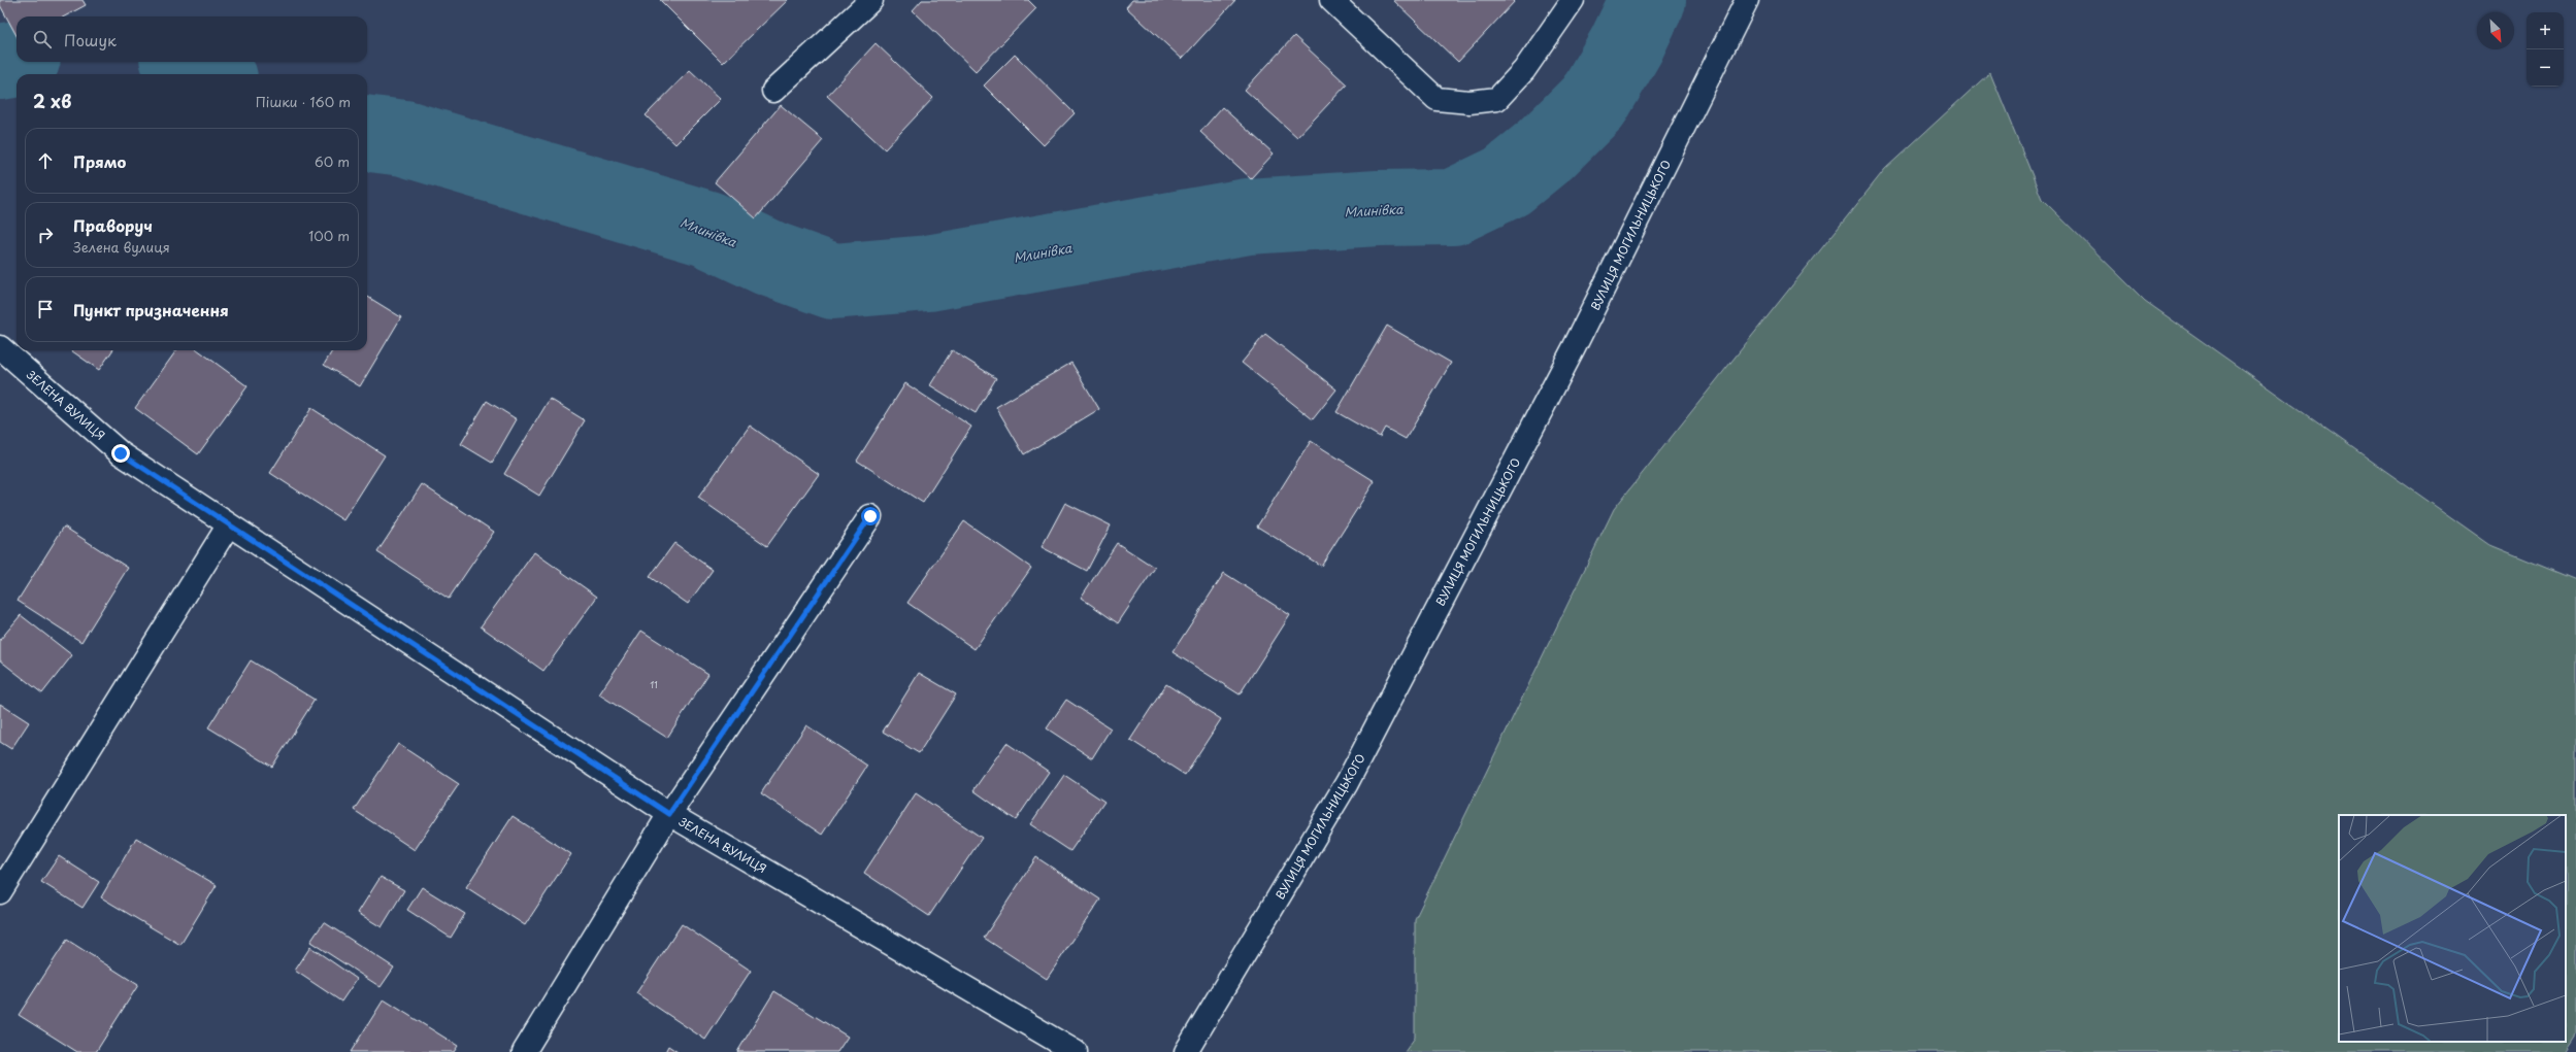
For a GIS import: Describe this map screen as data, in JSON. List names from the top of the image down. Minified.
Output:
{"streets":{"street":["ВУЛИЦЯ МОГИЛЬНИЦЬКОГО","ЗЕЛЕНА ВУЛИЦЯ"]},"water":["Млинівка"],"house_numbers":["11"],"north":"bottom right","page":{"map_buttons":["+","−"],"search":"Пошук","heading":["2 хв","Пішки · 160 m"],"list":[["Прямо","60 m"],["Праворуч","Зелена вулиця","100 m"],"Пункт призначення"]}}
